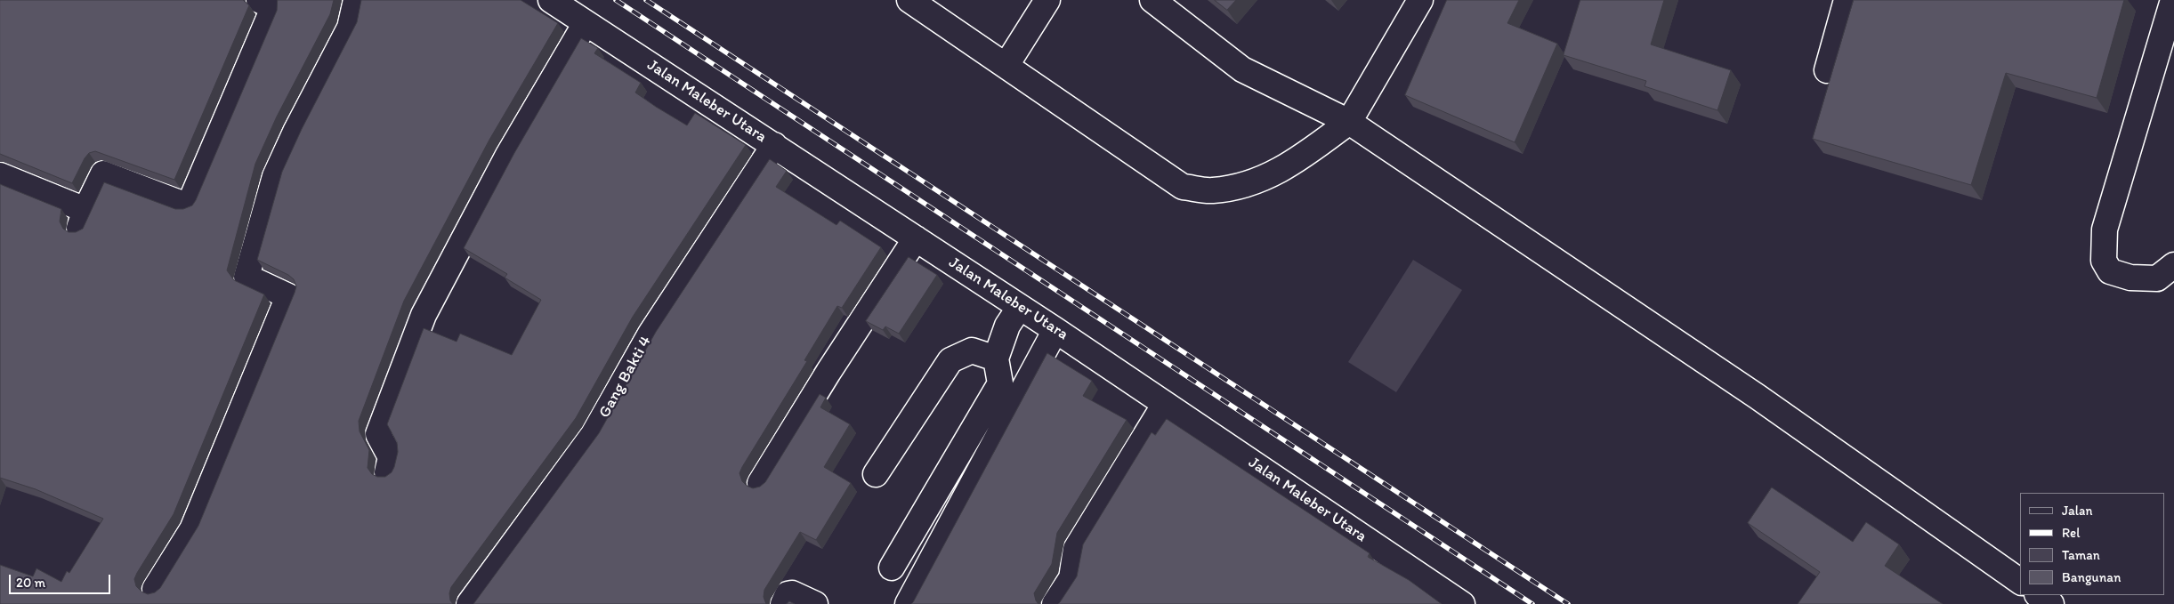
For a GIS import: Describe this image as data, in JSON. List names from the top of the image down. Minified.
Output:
{"streets":{"street":["Jalan Maleber Utara","Gang Bakti 4"]},"crossings":[["Jalan Maleber Utara","Gang Bakti 4"]],"legend":["Jalan","Rel","Taman","Bangunan"],"scale_bar":"20 m"}
